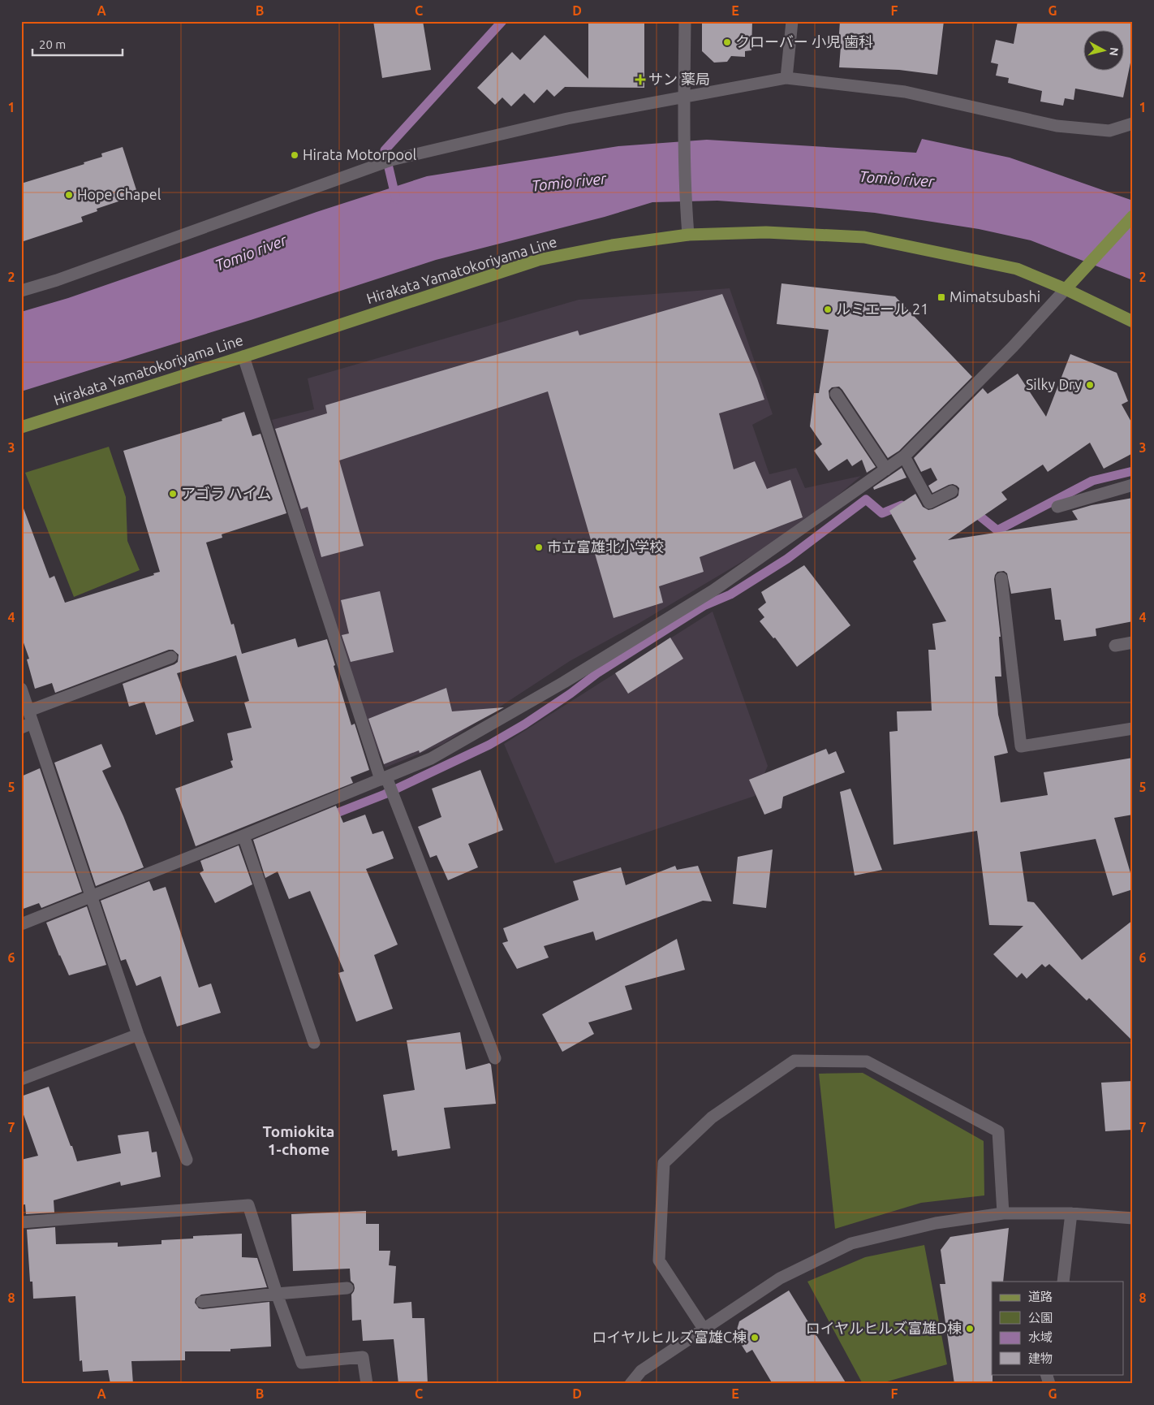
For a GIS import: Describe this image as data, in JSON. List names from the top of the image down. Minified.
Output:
{"streets":{"main road":["Hirakata Yamatokoriyama Line"]},"districts":["Tomiokita 1-chome"],"water":["Tomio river"],"places":{"other":["クローバー 小児 歯科","Hirata Motorpool","Hope Chapel","ルミエール 21","Silky Dry","アゴラ ハイム","市立富雄北小学校","ロイヤルヒルズ富雄D棟","ロイヤルヒルズ富雄C棟"],"health":["サン 薬局"],"transit":["Mimatsubashi"]},"legend":["道路","公園","水域","建物"],"scale_bar":"20 m","north":"right","grid":{"columns":["A","B","C","D","E","F","G"],"rows":["1","2","3","4","5","6","7","8"]}}
